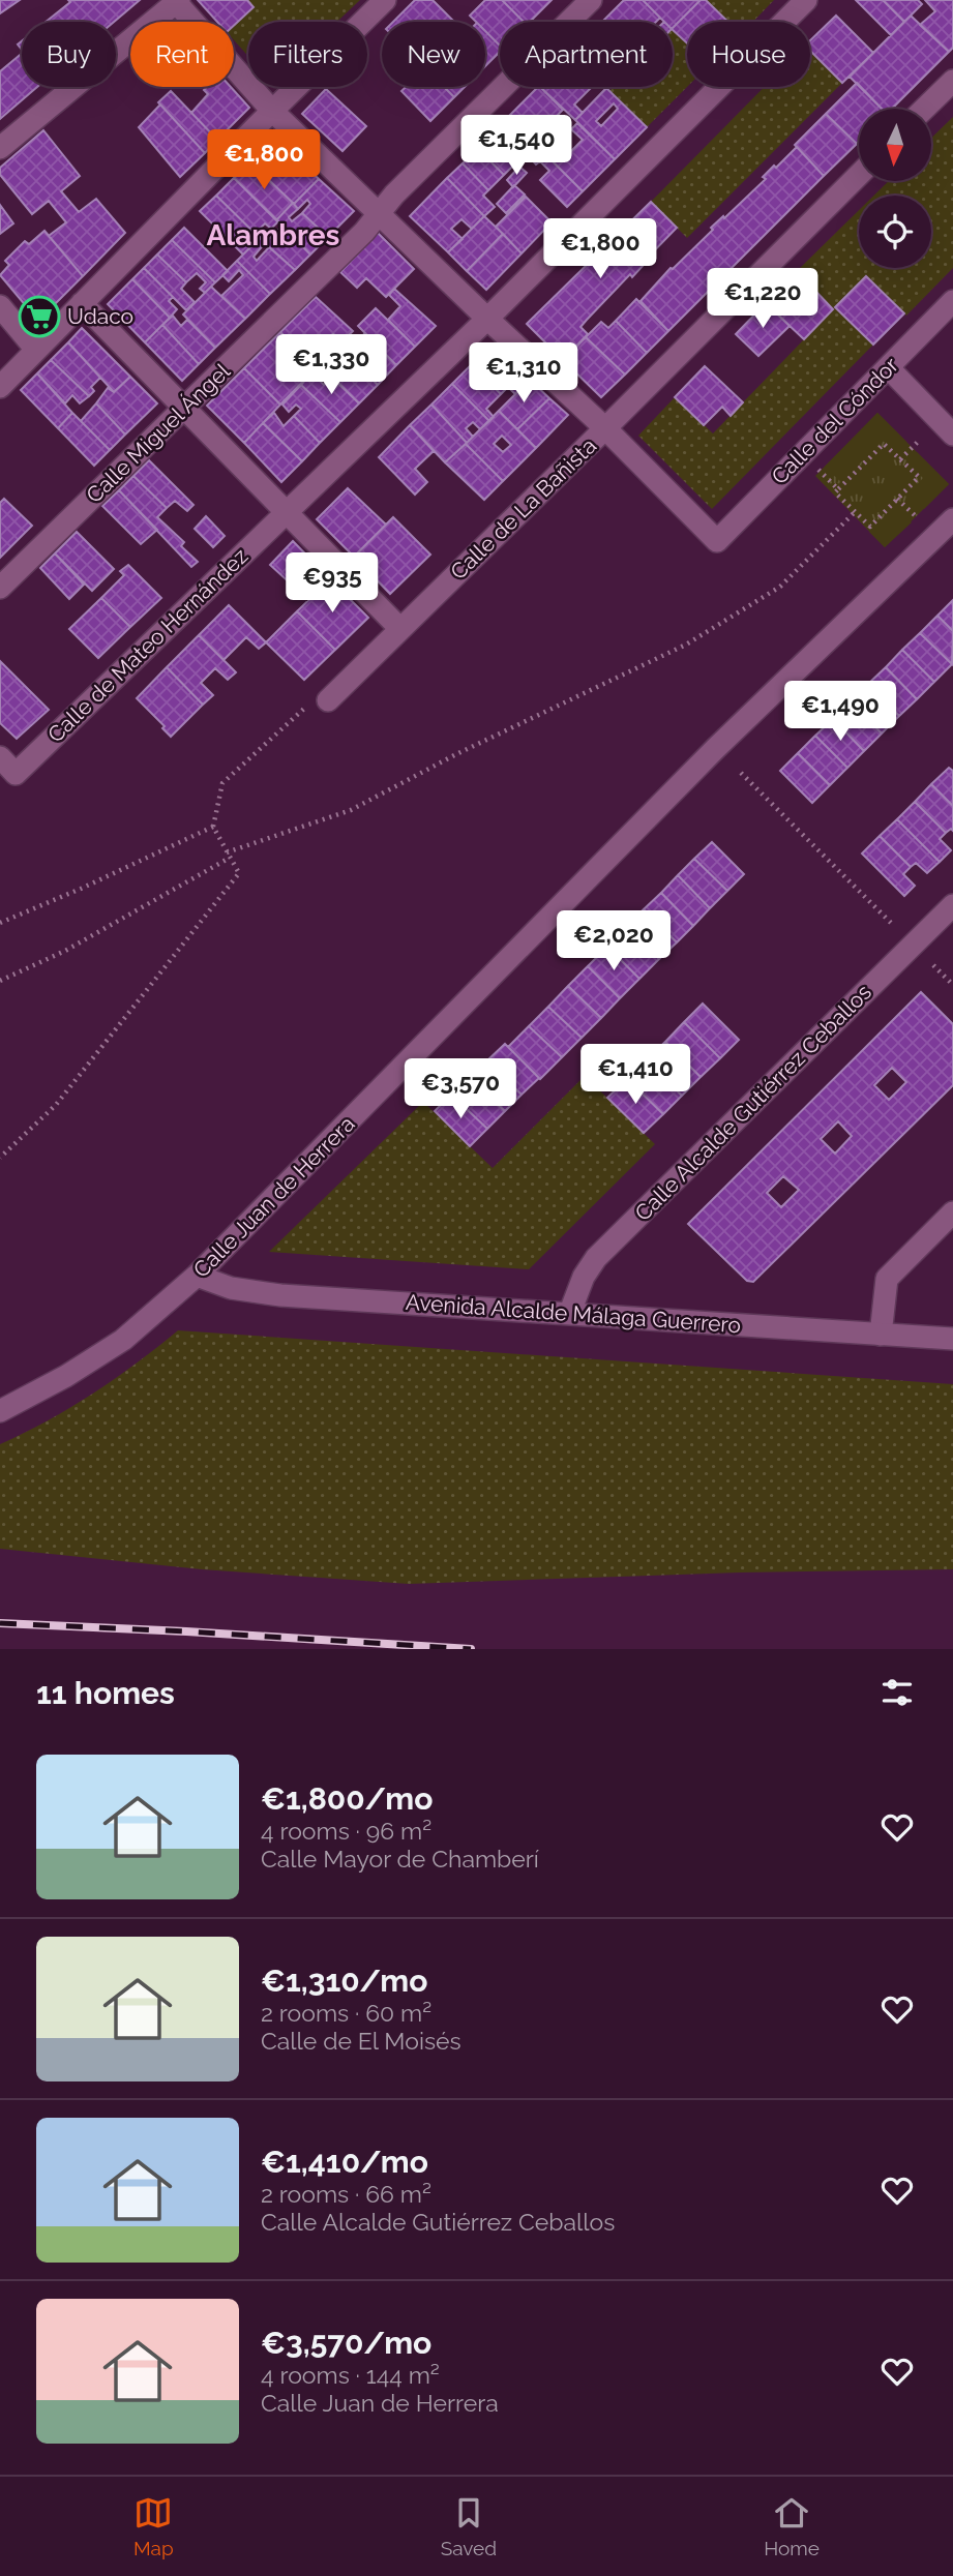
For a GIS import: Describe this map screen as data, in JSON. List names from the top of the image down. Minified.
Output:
{"streets":{"street":["Calle del Cóndor","Calle Miguel Ángel","Calle de La Bañista","Calle de Mateo Hernández","Calle Alcalde Gutiérrez Ceballos","Calle Juan de Herrera","Avenida Alcalde Málaga Guerrero"]},"crossings":[["Calle del Cóndor","Calle de La Bañista"],["Calle Alcalde Gutiérrez Ceballos","Avenida Alcalde Málaga Guerrero"],["Calle Juan de Herrera","Avenida Alcalde Málaga Guerrero"]],"districts":["Alambres"],"places":{"supermarket":["Udaco"]},"north":"bottom","page":{"chip":["Buy","Rent","Filters","New","Apartment","House"],"price":["€1,540","€1,800","€1,800","€1,220","€1,330","€1,310","€935","€1,490","€2,020","€1,410","€3,570"],"heading":"11 homes","list":[{"name":"€1,800/mo","note":"4 rooms · 96 m² · Calle Mayor de Chamberí"},{"name":"€1,310/mo","note":"2 rooms · 60 m² · Calle de El Moisés"},{"name":"€1,410/mo","note":"2 rooms · 66 m² · Calle Alcalde Gutiérrez Ceballos"},{"name":"€3,570/mo","note":"4 rooms · 144 m² · Calle Juan de Herrera"}],"tabs":["Map","Saved","Home"]}}
